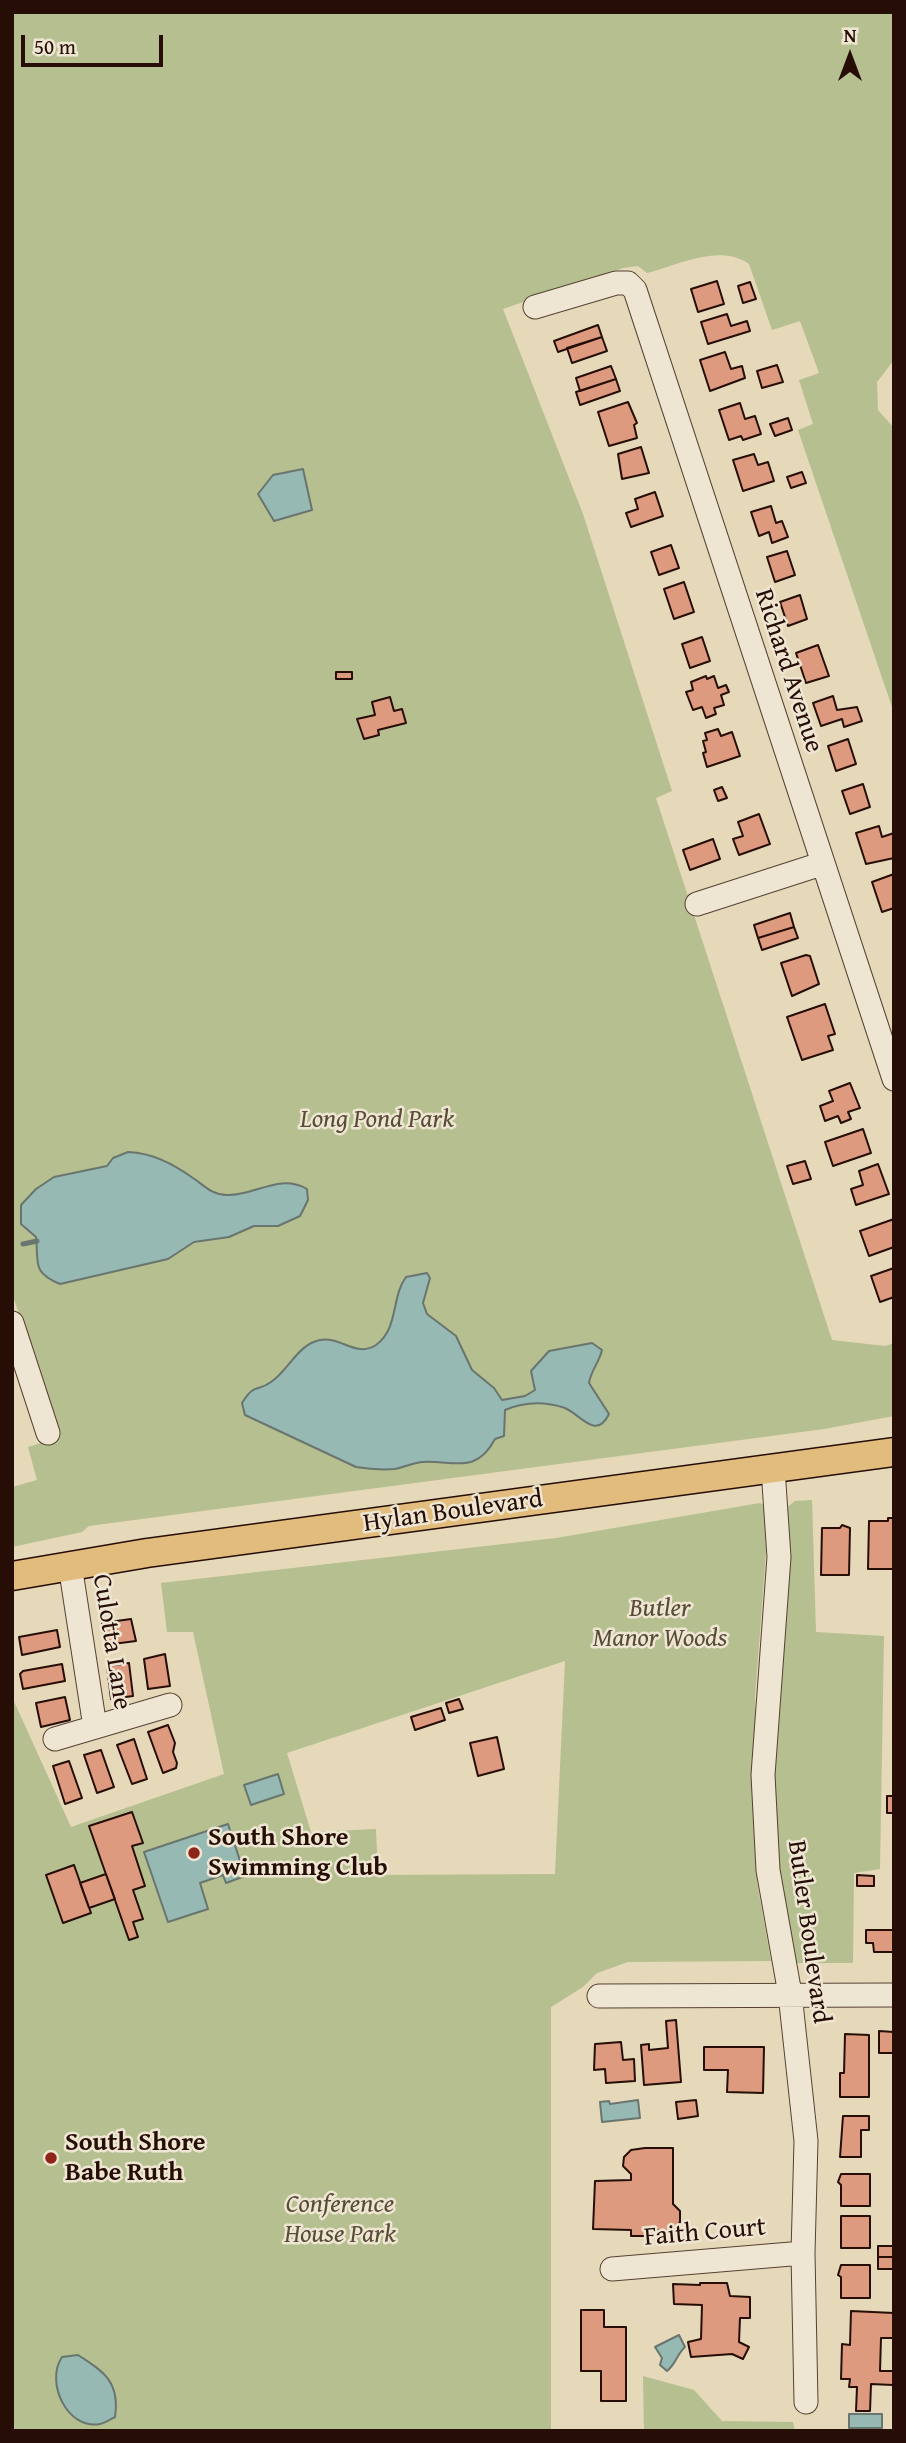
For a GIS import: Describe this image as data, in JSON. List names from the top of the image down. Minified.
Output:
{"streets":{"main road":["Hylan Boulevard"],"street":["Richard Avenue","Culotta Lane","Butler Boulevard","Faith Court"]},"crossings":[["Hylan Boulevard","Culotta Lane"],["Hylan Boulevard","Butler Boulevard"],["Butler Boulevard","Faith Court"]],"parks":["Long Pond Park","Butler Manor Woods","Conference House Park"],"places":["South Shore Swimming Club","South Shore Babe Ruth"],"scale_bar":"50 m","north":"top"}
